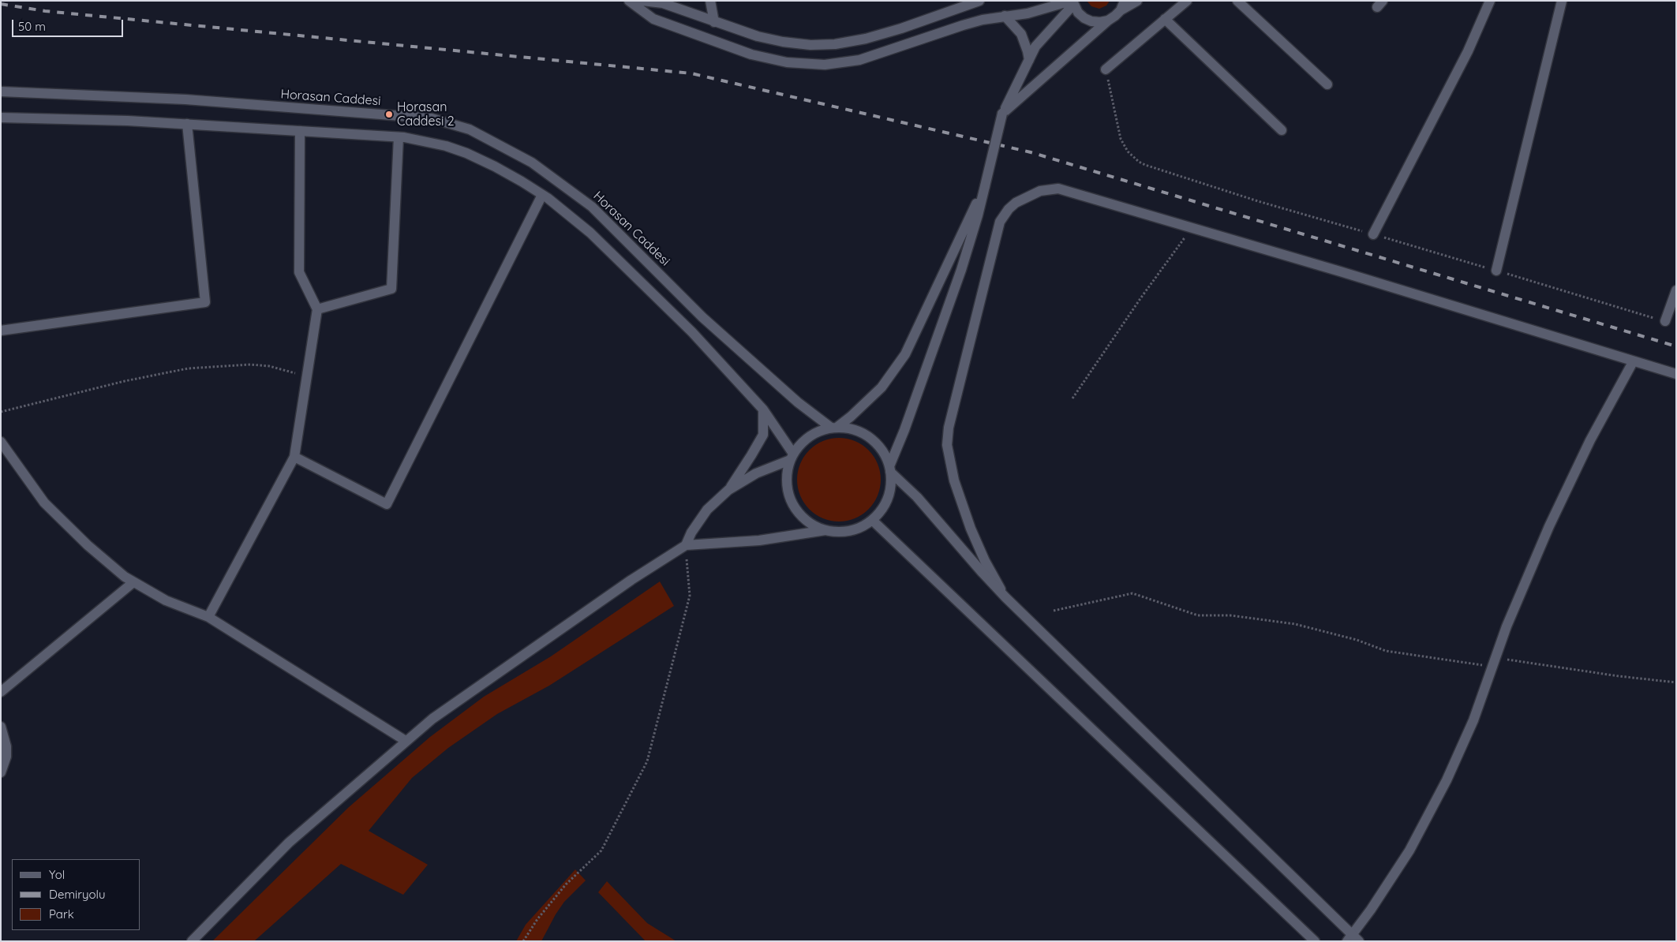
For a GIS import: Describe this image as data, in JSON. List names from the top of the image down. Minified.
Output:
{"streets":{"street":["Horasan Caddesi"]},"places":["Horasan Caddesi 2"],"legend":["Yol","Demiryolu","Park"],"scale_bar":"50 m"}
